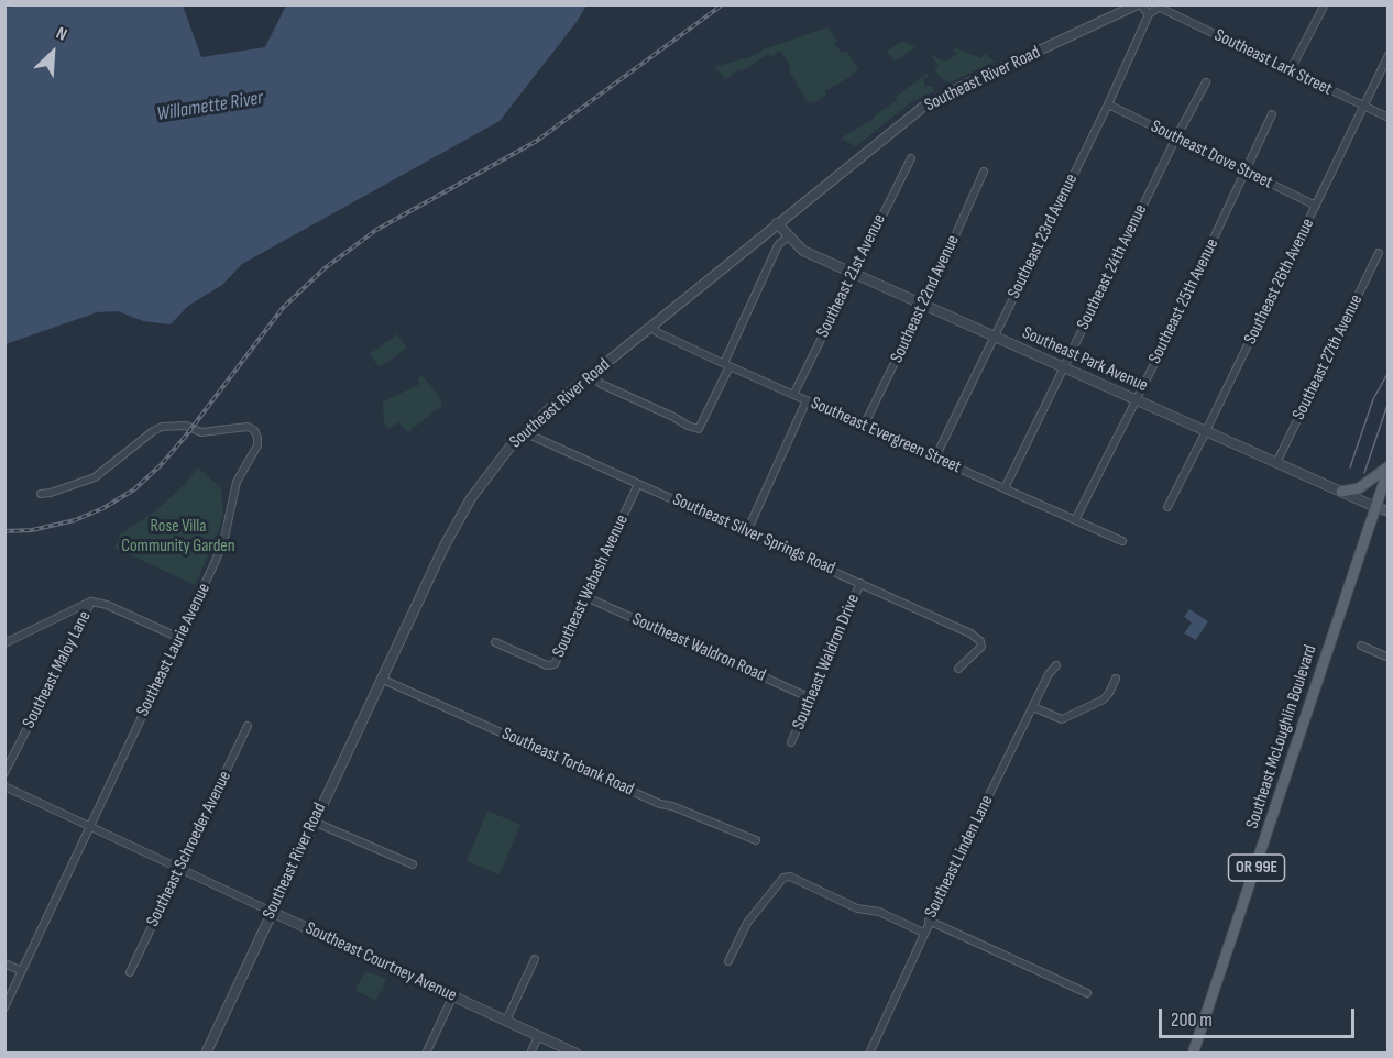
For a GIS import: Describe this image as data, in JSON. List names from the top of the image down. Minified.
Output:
{"streets":{"main road":["Southeast Park Avenue","Southeast McLoughlin Boulevard","OR 99E"],"street":["Southeast Lark Street","Southeast River Road","Southeast Dove Street","Southeast 23rd Avenue","Southeast 24th Avenue","Southeast 21st Avenue","Southeast 26th Avenue","Southeast 22nd Avenue","Southeast 25th Avenue","Southeast 27th Avenue","Southeast Evergreen Street","Southeast Silver Springs Road","Southeast Wabash Avenue","Southeast Waldron Road","Southeast Laurie Avenue","Southeast Waldron Drive","Southeast Maloy Lane","Southeast Torbank Road","Southeast Schroeder Avenue","Southeast Linden Lane","Southeast Courtney Avenue"]},"crossings":[["Southeast Lark Street","Southeast 26th Avenue"],["Southeast River Road","Southeast Park Avenue"],["Southeast River Road","Southeast Evergreen Street"],["Southeast River Road","Southeast Silver Springs Road"],["Southeast River Road","Southeast Torbank Road"],["Southeast River Road","Southeast Courtney Avenue"],["Southeast Dove Street","Southeast 23rd Avenue"],["Southeast Dove Street","Southeast 24th Avenue"],["Southeast Dove Street","Southeast 26th Avenue"],["Southeast Dove Street","Southeast 25th Avenue"],["Southeast 23rd Avenue","Southeast Park Avenue"],["Southeast 23rd Avenue","Southeast Evergreen Street"],["Southeast 24th Avenue","Southeast Park Avenue"],["Southeast 24th Avenue","Southeast Evergreen Street"],["Southeast 21st Avenue","Southeast Park Avenue"],["Southeast 21st Avenue","Southeast Evergreen Street"],["Southeast 26th Avenue","Southeast Park Avenue"],["Southeast 22nd Avenue","Southeast Park Avenue"],["Southeast 22nd Avenue","Southeast Evergreen Street"],["Southeast 25th Avenue","Southeast Park Avenue"],["Southeast 25th Avenue","Southeast Evergreen Street"],["Southeast 27th Avenue","Southeast Park Avenue"],["Southeast Park Avenue","Southeast McLoughlin Boulevard"],["Southeast Silver Springs Road","Southeast Wabash Avenue"],["Southeast Silver Springs Road","Southeast Waldron Drive"],["Southeast Wabash Avenue","Southeast Waldron Road"],["Southeast Waldron Road","Southeast Waldron Drive"],["Southeast Laurie Avenue","Southeast Courtney Avenue"],["Southeast Schroeder Avenue","Southeast Courtney Avenue"]],"water":["Willamette River"],"parks":["Rose Villa Community Garden"],"scale_bar":"200 m","north":"top right"}
